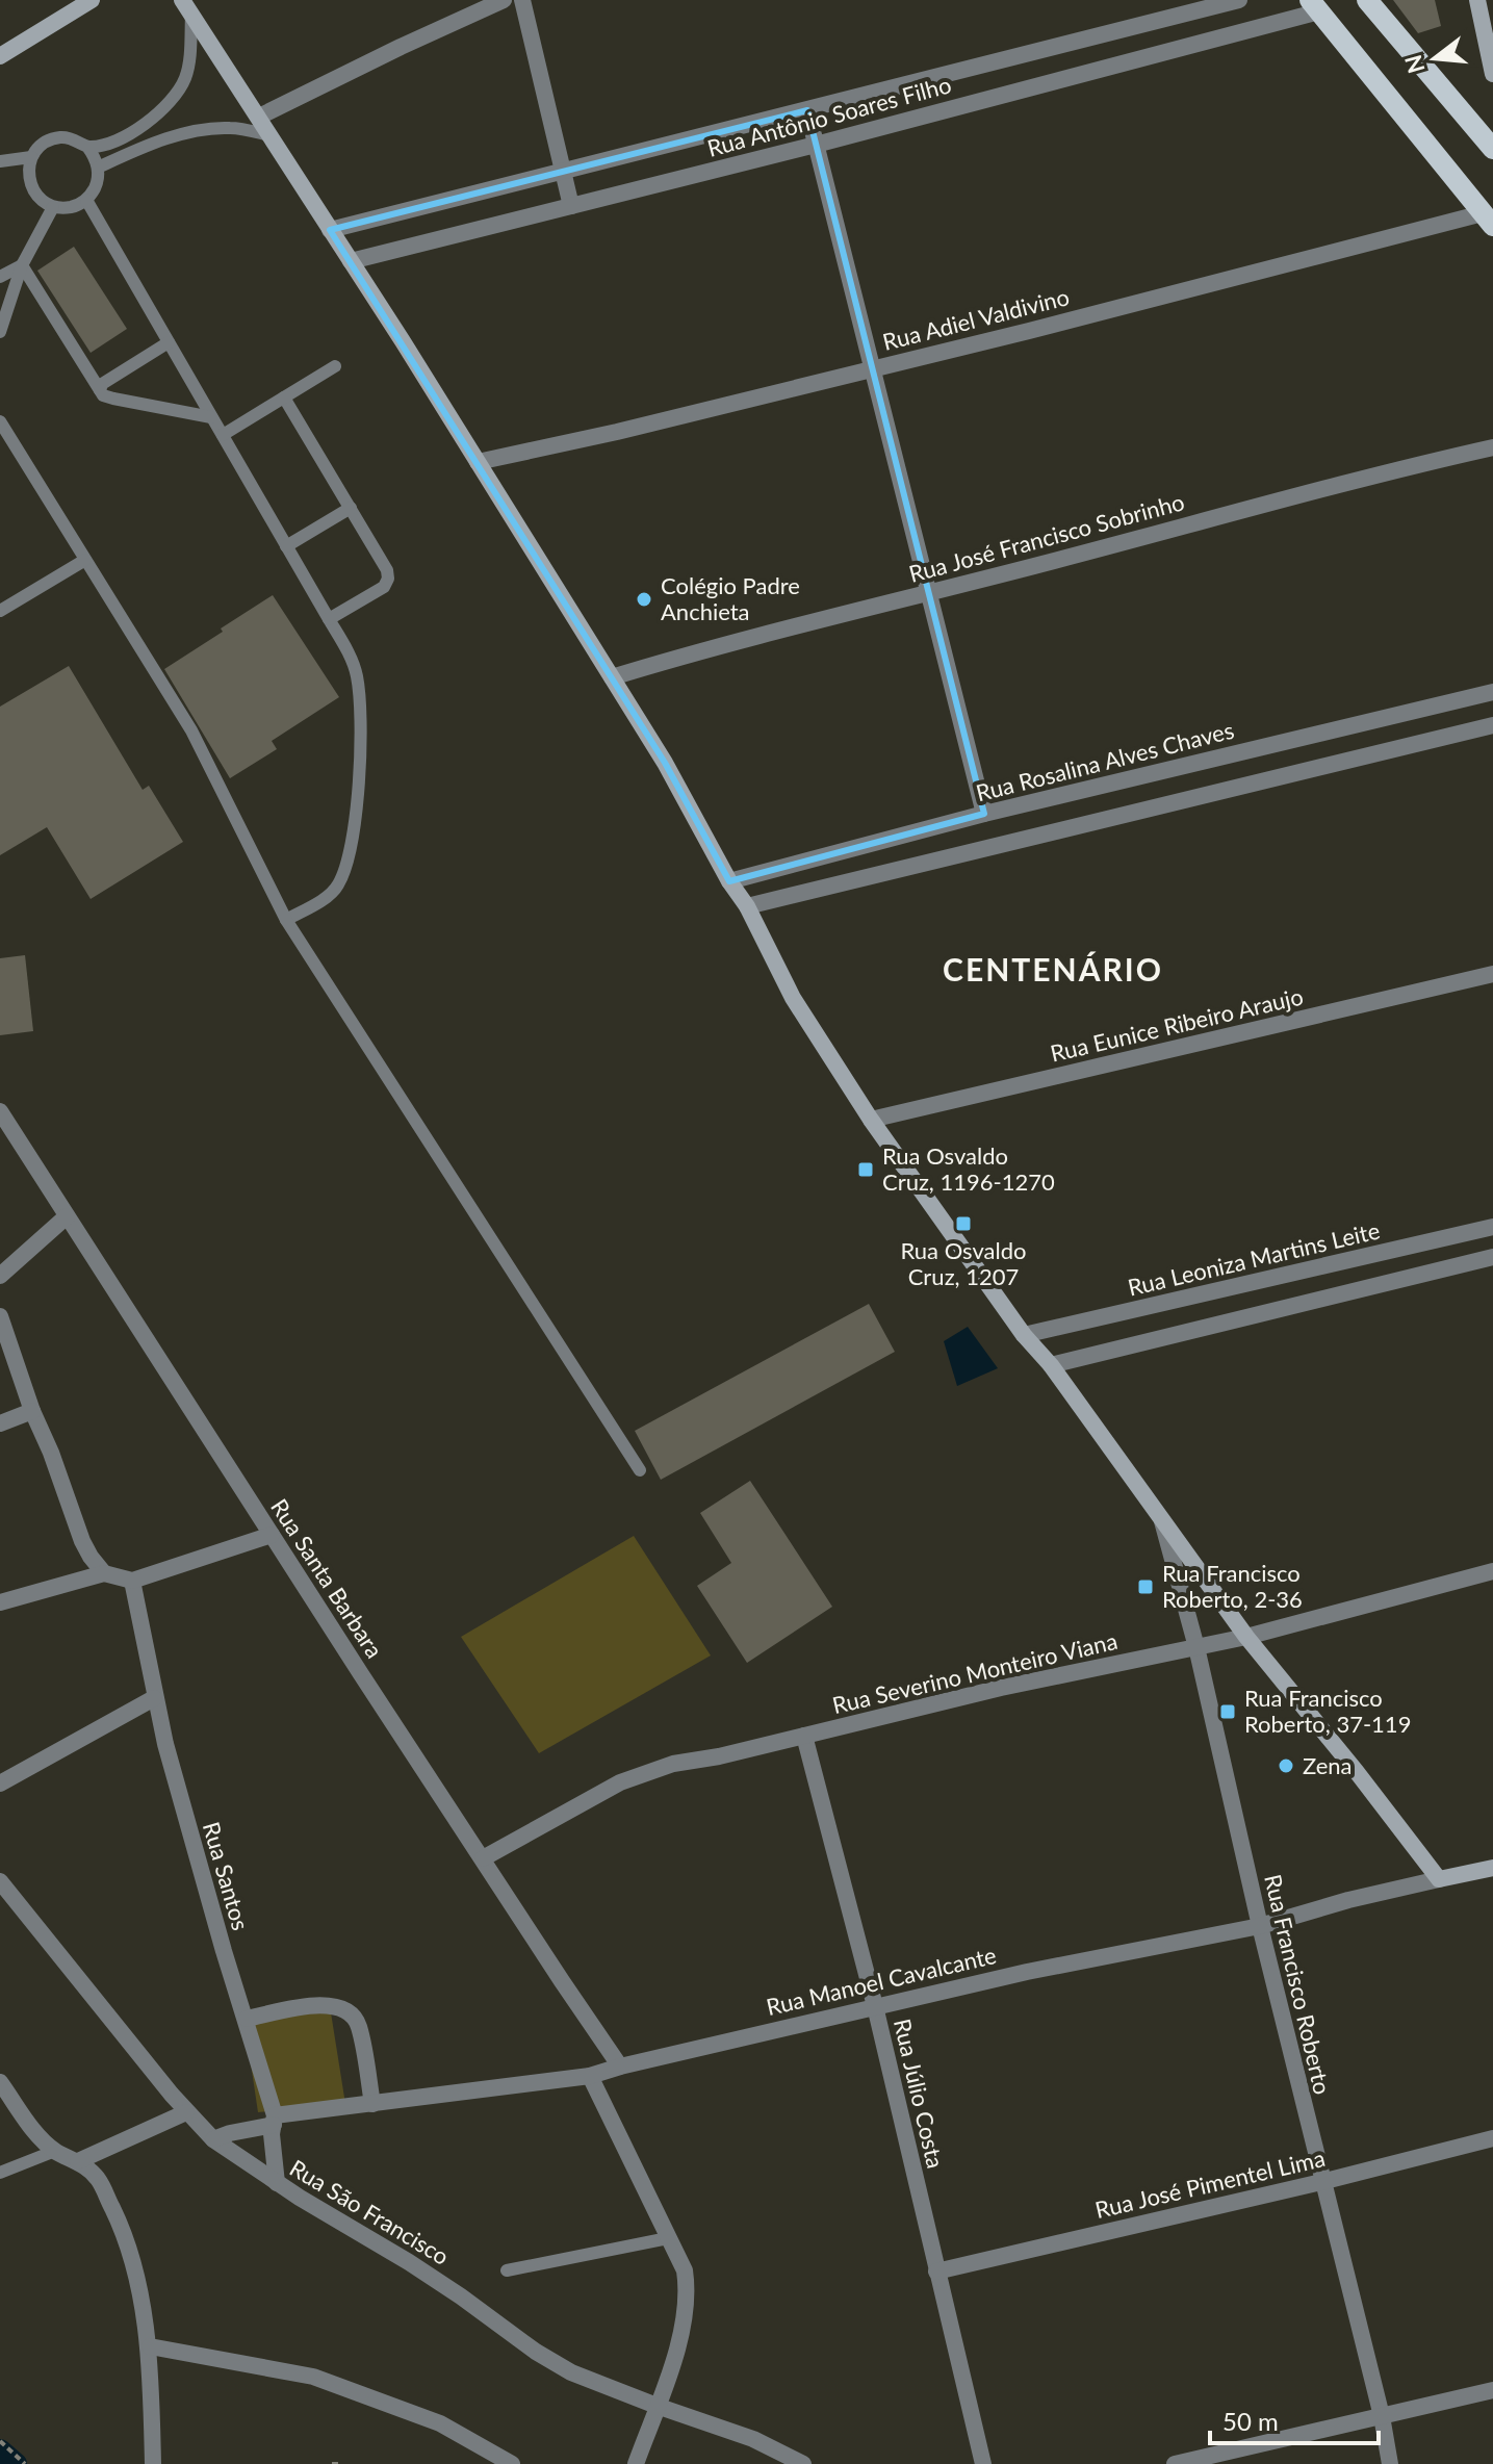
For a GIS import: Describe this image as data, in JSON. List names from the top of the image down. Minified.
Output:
{"streets":{"street":["Rua Antônio Soares Filho","Rua Adiel Valdivino","Rua José Francisco Sobrinho","Rua Rosalina Alves Chaves","Rua Eunice Ribeiro Araujo","Rua Leoniza Martins Leite","Rua Santa Barbara","Rua Severino Monteiro Viana","Rua Santos","Rua Manoel Cavalcante","Rua Francisco Roberto","Rua Júlio Costa","Rua José Pimentel Lima","Rua São Francisco"]},"crossings":[["Rua Santa Barbara","Rua Severino Monteiro Viana"],["Rua Santa Barbara","Rua Manoel Cavalcante"],["Rua Severino Monteiro Viana","Rua Francisco Roberto"],["Rua Severino Monteiro Viana","Rua Júlio Costa"],["Rua Santos","Rua Manoel Cavalcante"],["Rua Santos","Rua São Francisco"],["Rua Manoel Cavalcante","Rua Francisco Roberto"],["Rua Manoel Cavalcante","Rua Júlio Costa"],["Rua Manoel Cavalcante","Rua São Francisco"],["Rua Francisco Roberto","Rua José Pimentel Lima"],["Rua Júlio Costa","Rua José Pimentel Lima"]],"districts":["CENTENÁRIO"],"places":{"other":["Colégio Padre Anchieta","Zena"],"transit":["Rua Osvaldo Cruz, 1196-1270","Rua Osvaldo Cruz, 1207","Rua Francisco Roberto, 2-36","Rua Francisco Roberto, 37-119"]},"scale_bar":"50 m","north":"left"}
